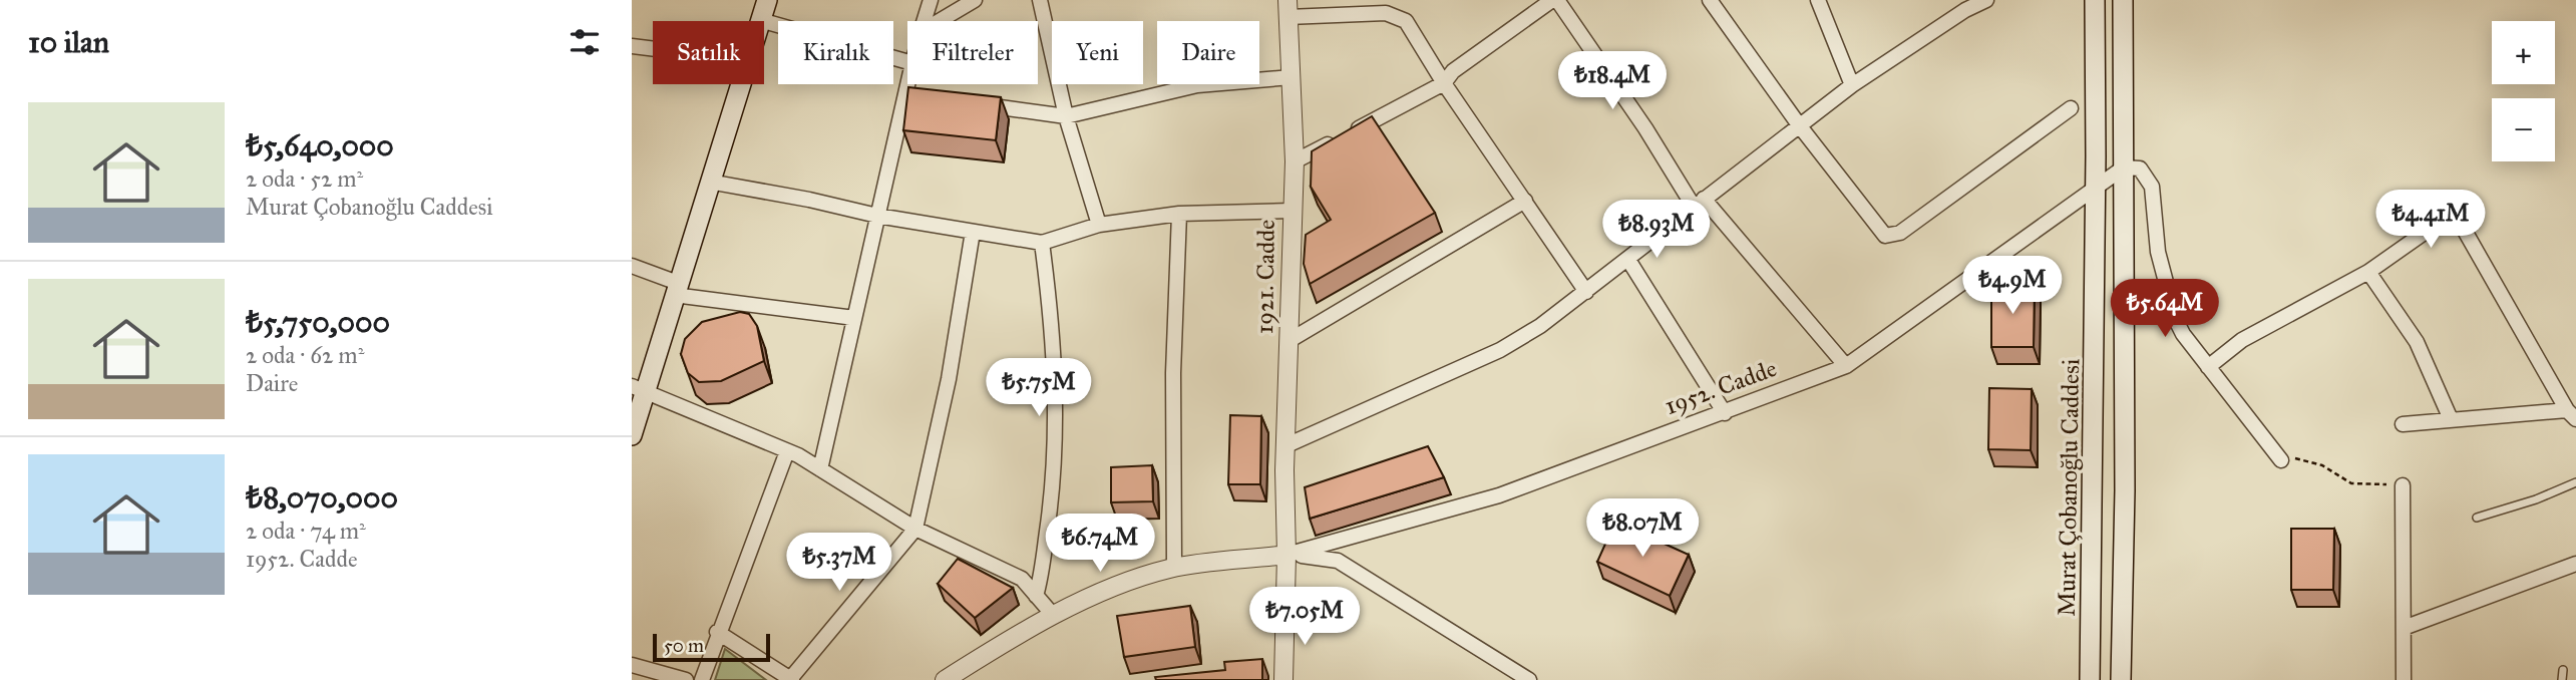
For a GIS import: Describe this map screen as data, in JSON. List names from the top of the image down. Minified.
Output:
{"streets":{"main road":["Murat Çobanoğlu Caddesi"],"street":["1921. Cadde","1952. Cadde"]},"crossings":[["1921. Cadde","1952. Cadde"],["1952. Cadde","Murat Çobanoğlu Caddesi"]],"scale_bar":"50 m","page":{"heading":"10 ilan","map_buttons":["+","−"],"chip":["Satılık","Kiralık","Filtreler","Yeni","Daire"],"price":["₺18.4M","₺4.41M","₺8.93M","₺4.9M","₺5.64M","₺5.75M","₺8.07M","₺6.74M","₺5.37M","₺7.05M"],"list":[{"name":"₺5,640,000","note":"2 oda · 52 m² · Murat Çobanoğlu Caddesi"},{"name":"₺5,750,000","note":"2 oda · 62 m² · Daire"},{"name":"₺8,070,000","note":"2 oda · 74 m² · 1952. Cadde"}],"scale":"50 m"}}
